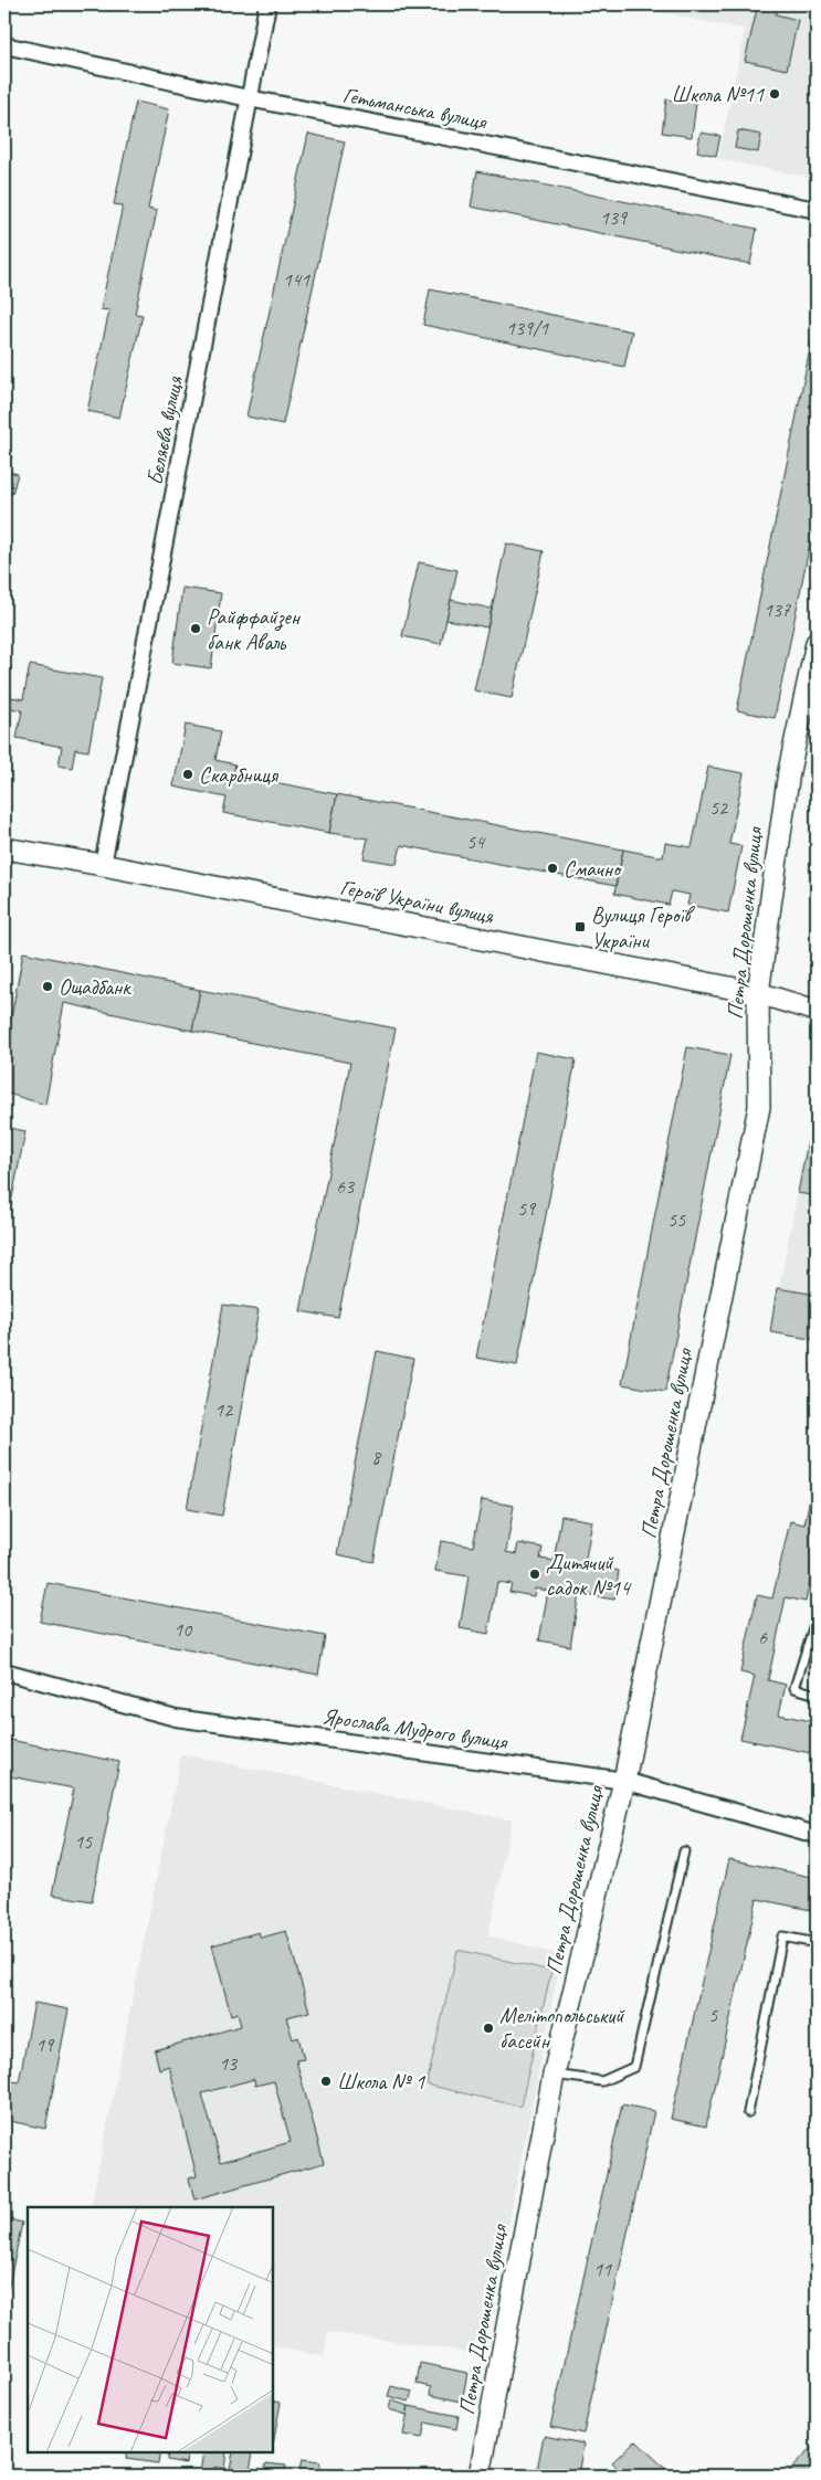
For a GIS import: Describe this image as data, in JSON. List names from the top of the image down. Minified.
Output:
{"streets":{"street":["Гетьманська вулиця","Бєляєва вулиця","Героїв України вулиця","Петра Дорошенка вулиця","Ярослава Мудрого вулиця"]},"crossings":[["Гетьманська вулиця","Бєляєва вулиця"],["Бєляєва вулиця","Героїв України вулиця"],["Героїв України вулиця","Петра Дорошенка вулиця"],["Петра Дорошенка вулиця","Ярослава Мудрого вулиця"]],"places":{"other":["Школа №11","Райффайзен банк Аваль","Скарбниця","Смачно","Ощадбанк","Дитячий садок №14","Мелітопольський басейн","Школа № 1"],"transit":["Вулиця Героїв України"]},"house_numbers":["139","141","139/1","137","52","54","63","59","55","12","8","10","6","15","5","19","13","11"]}
